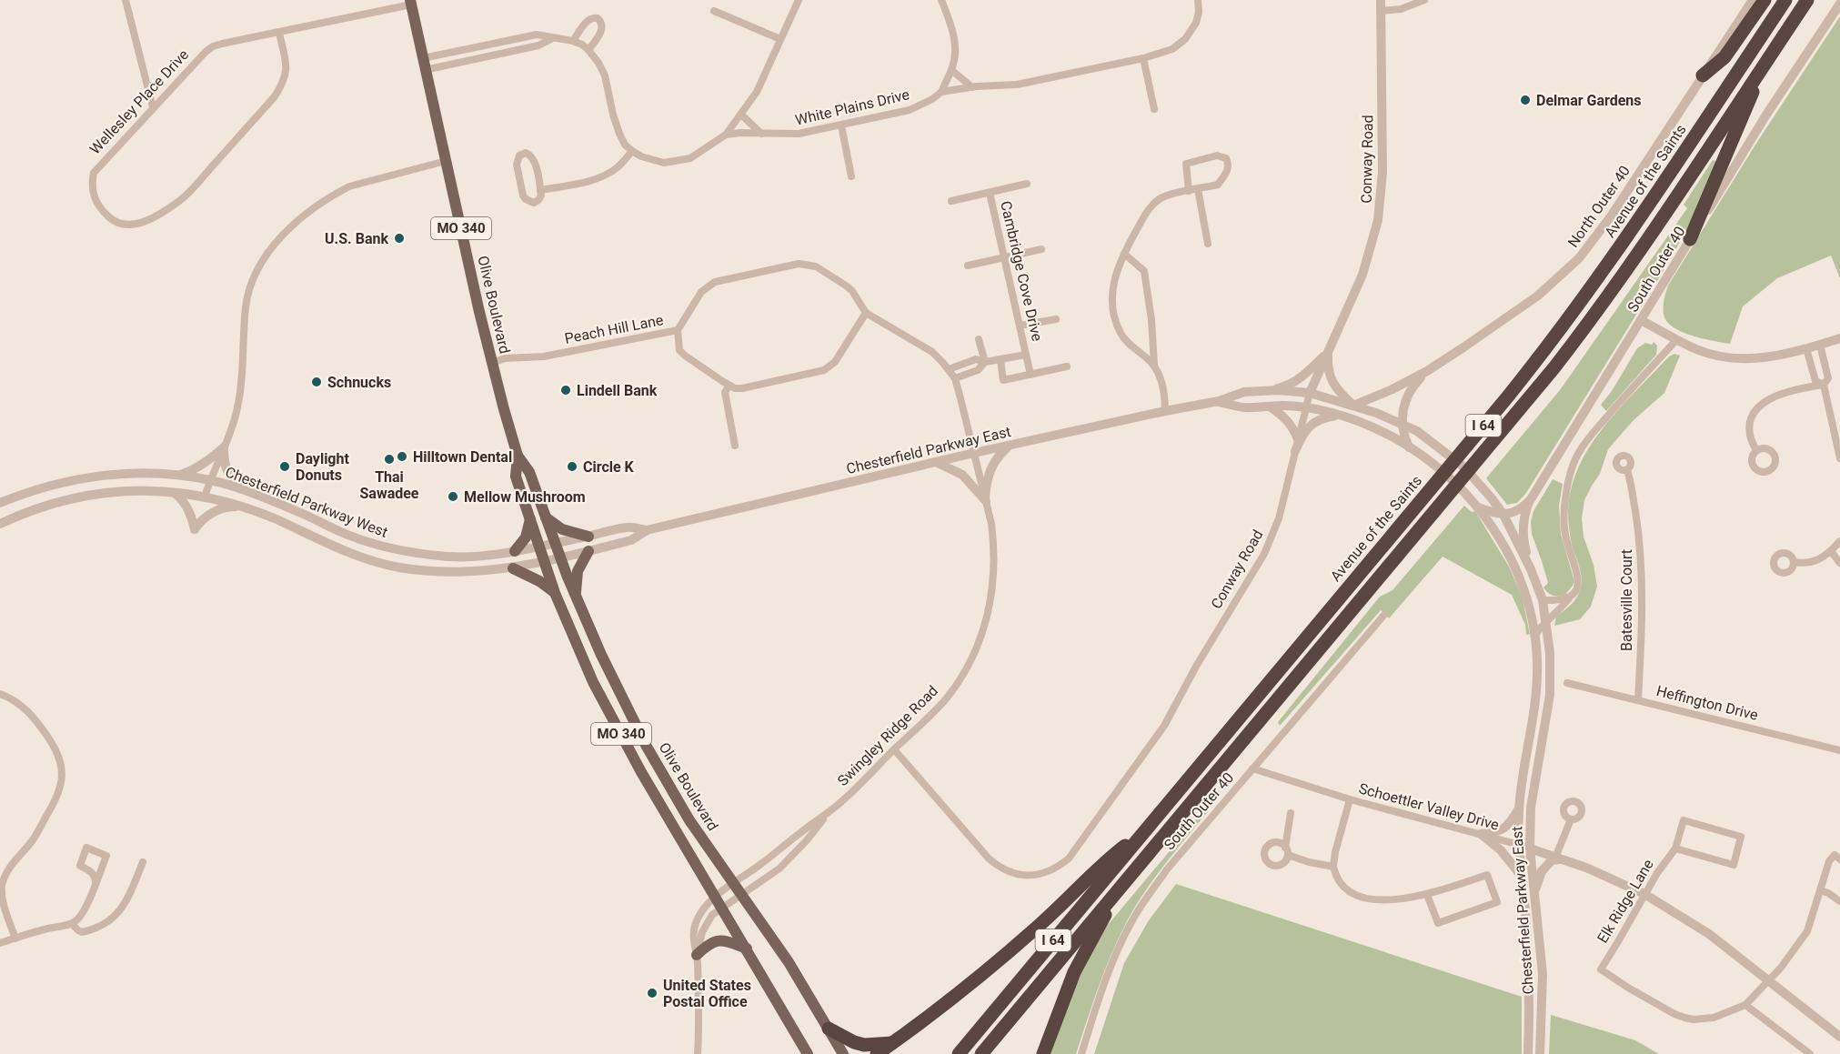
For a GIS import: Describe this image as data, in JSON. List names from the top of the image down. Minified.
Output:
{"streets":{"highway":["Avenue of the Saints","I 64"],"main road":["MO 340","Olive Boulevard"],"street":["Wellesley Place Drive","White Plains Drive","Conway Road","North Outer 40","South Outer 40","Cambridge Cove Drive","Peach Hill Lane","Chesterfield Parkway East","Chesterfield Parkway West","Batesville Court","Heffington Drive","Swingley Ridge Road","Schoettler Valley Drive","Elk Ridge Lane"]},"crossings":[["Wellesley Place Drive","Olive Boulevard"],["Conway Road","Chesterfield Parkway East"],["Conway Road","Swingley Ridge Road"],["North Outer 40","Chesterfield Parkway East"],["South Outer 40","Chesterfield Parkway East"],["South Outer 40","Schoettler Valley Drive"],["Cambridge Cove Drive","Peach Hill Lane"],["Olive Boulevard","Peach Hill Lane"],["Olive Boulevard","Chesterfield Parkway East"],["Olive Boulevard","Chesterfield Parkway West"],["Olive Boulevard","Swingley Ridge Road"],["Peach Hill Lane","Chesterfield Parkway East"],["Peach Hill Lane","Swingley Ridge Road"],["Chesterfield Parkway East","Chesterfield Parkway West"],["Chesterfield Parkway East","Swingley Ridge Road"],["Chesterfield Parkway East","Schoettler Valley Drive"],["Batesville Court","Heffington Drive"],["Schoettler Valley Drive","Elk Ridge Lane"]],"places":["Delmar Gardens","U.S. Bank","Schnucks","Lindell Bank","Hilltown Dental","Thai Sawadee","Daylight Donuts","Circle K","Mellow Mushroom","United States Postal Office"]}
